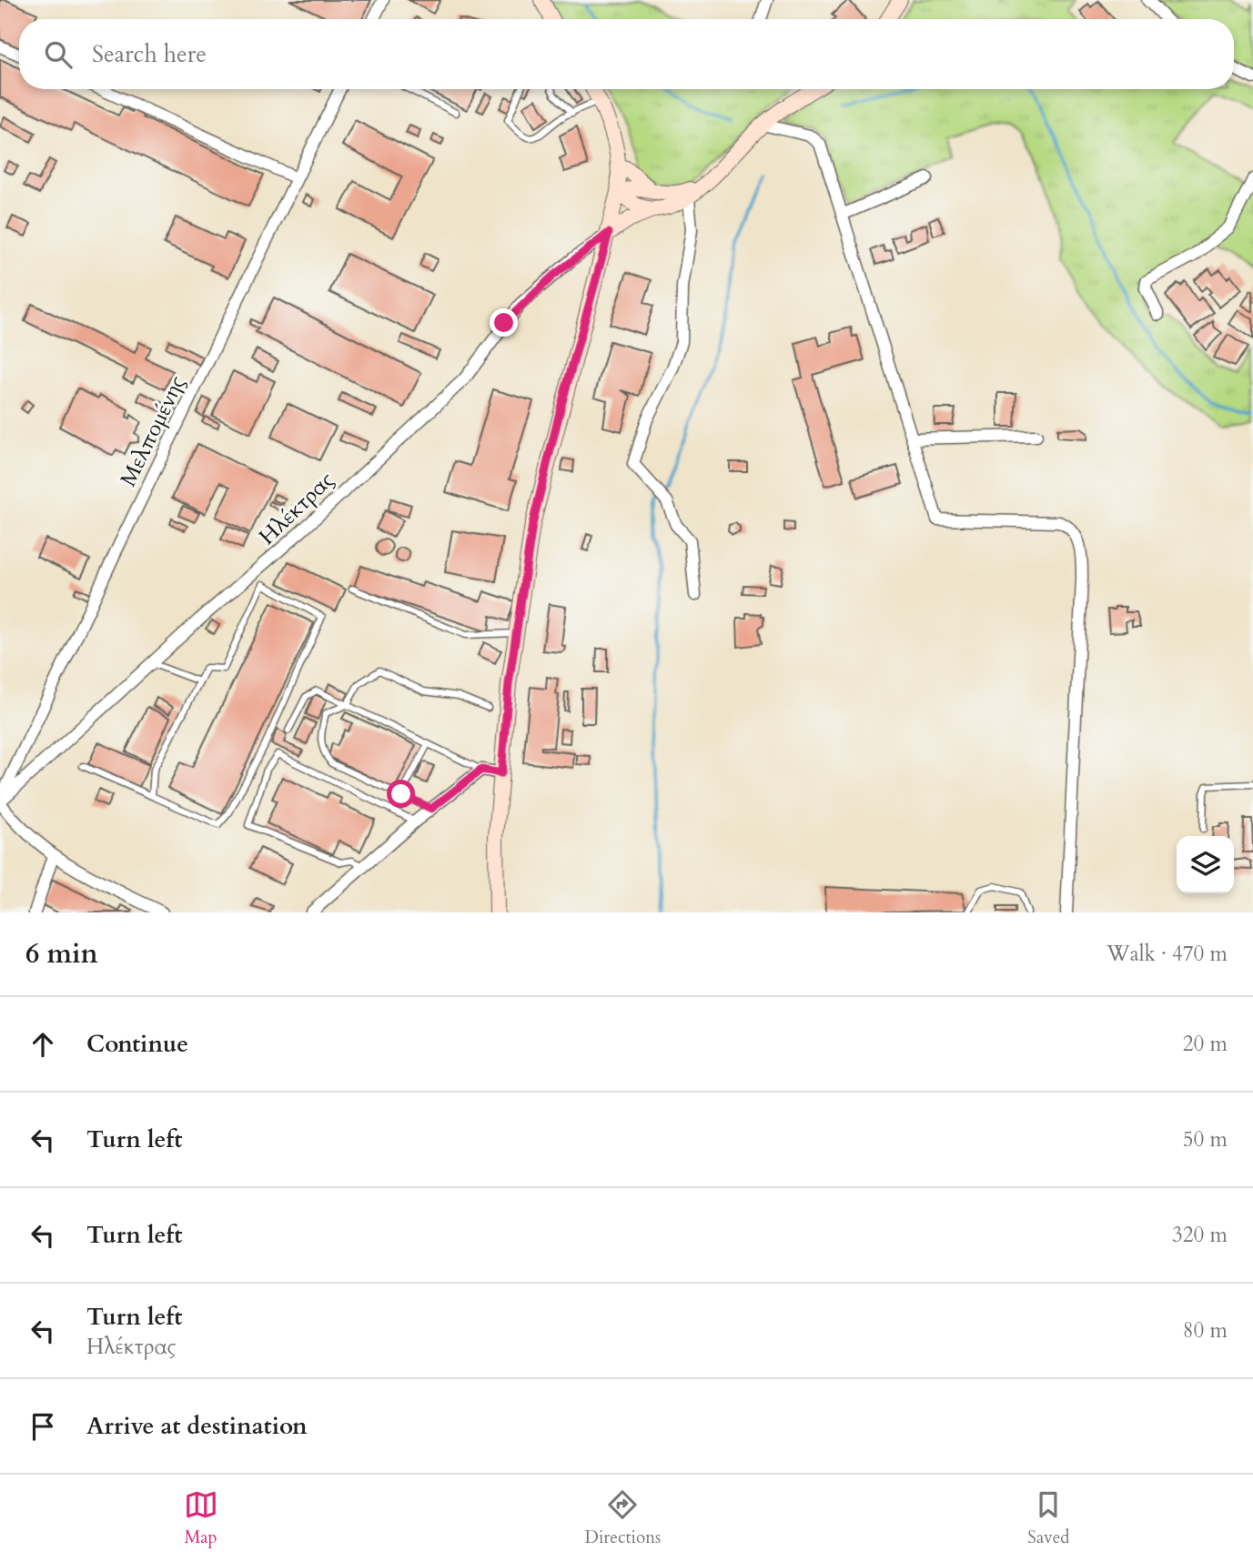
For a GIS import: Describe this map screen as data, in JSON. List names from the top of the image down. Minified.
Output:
{"streets":{"street":["Μελπομένης","Ηλέκτρας"]},"crossings":[["Μελπομένης","Ηλέκτρας"]],"page":{"search":"Search here","heading":["6 min","Walk · 470 m"],"list":[["Continue","20 m"],["Turn left","50 m"],["Turn left","320 m"],["Turn left","Ηλέκτρας","80 m"],"Arrive at destination"],"nav":["Map","Directions","Saved"]}}
